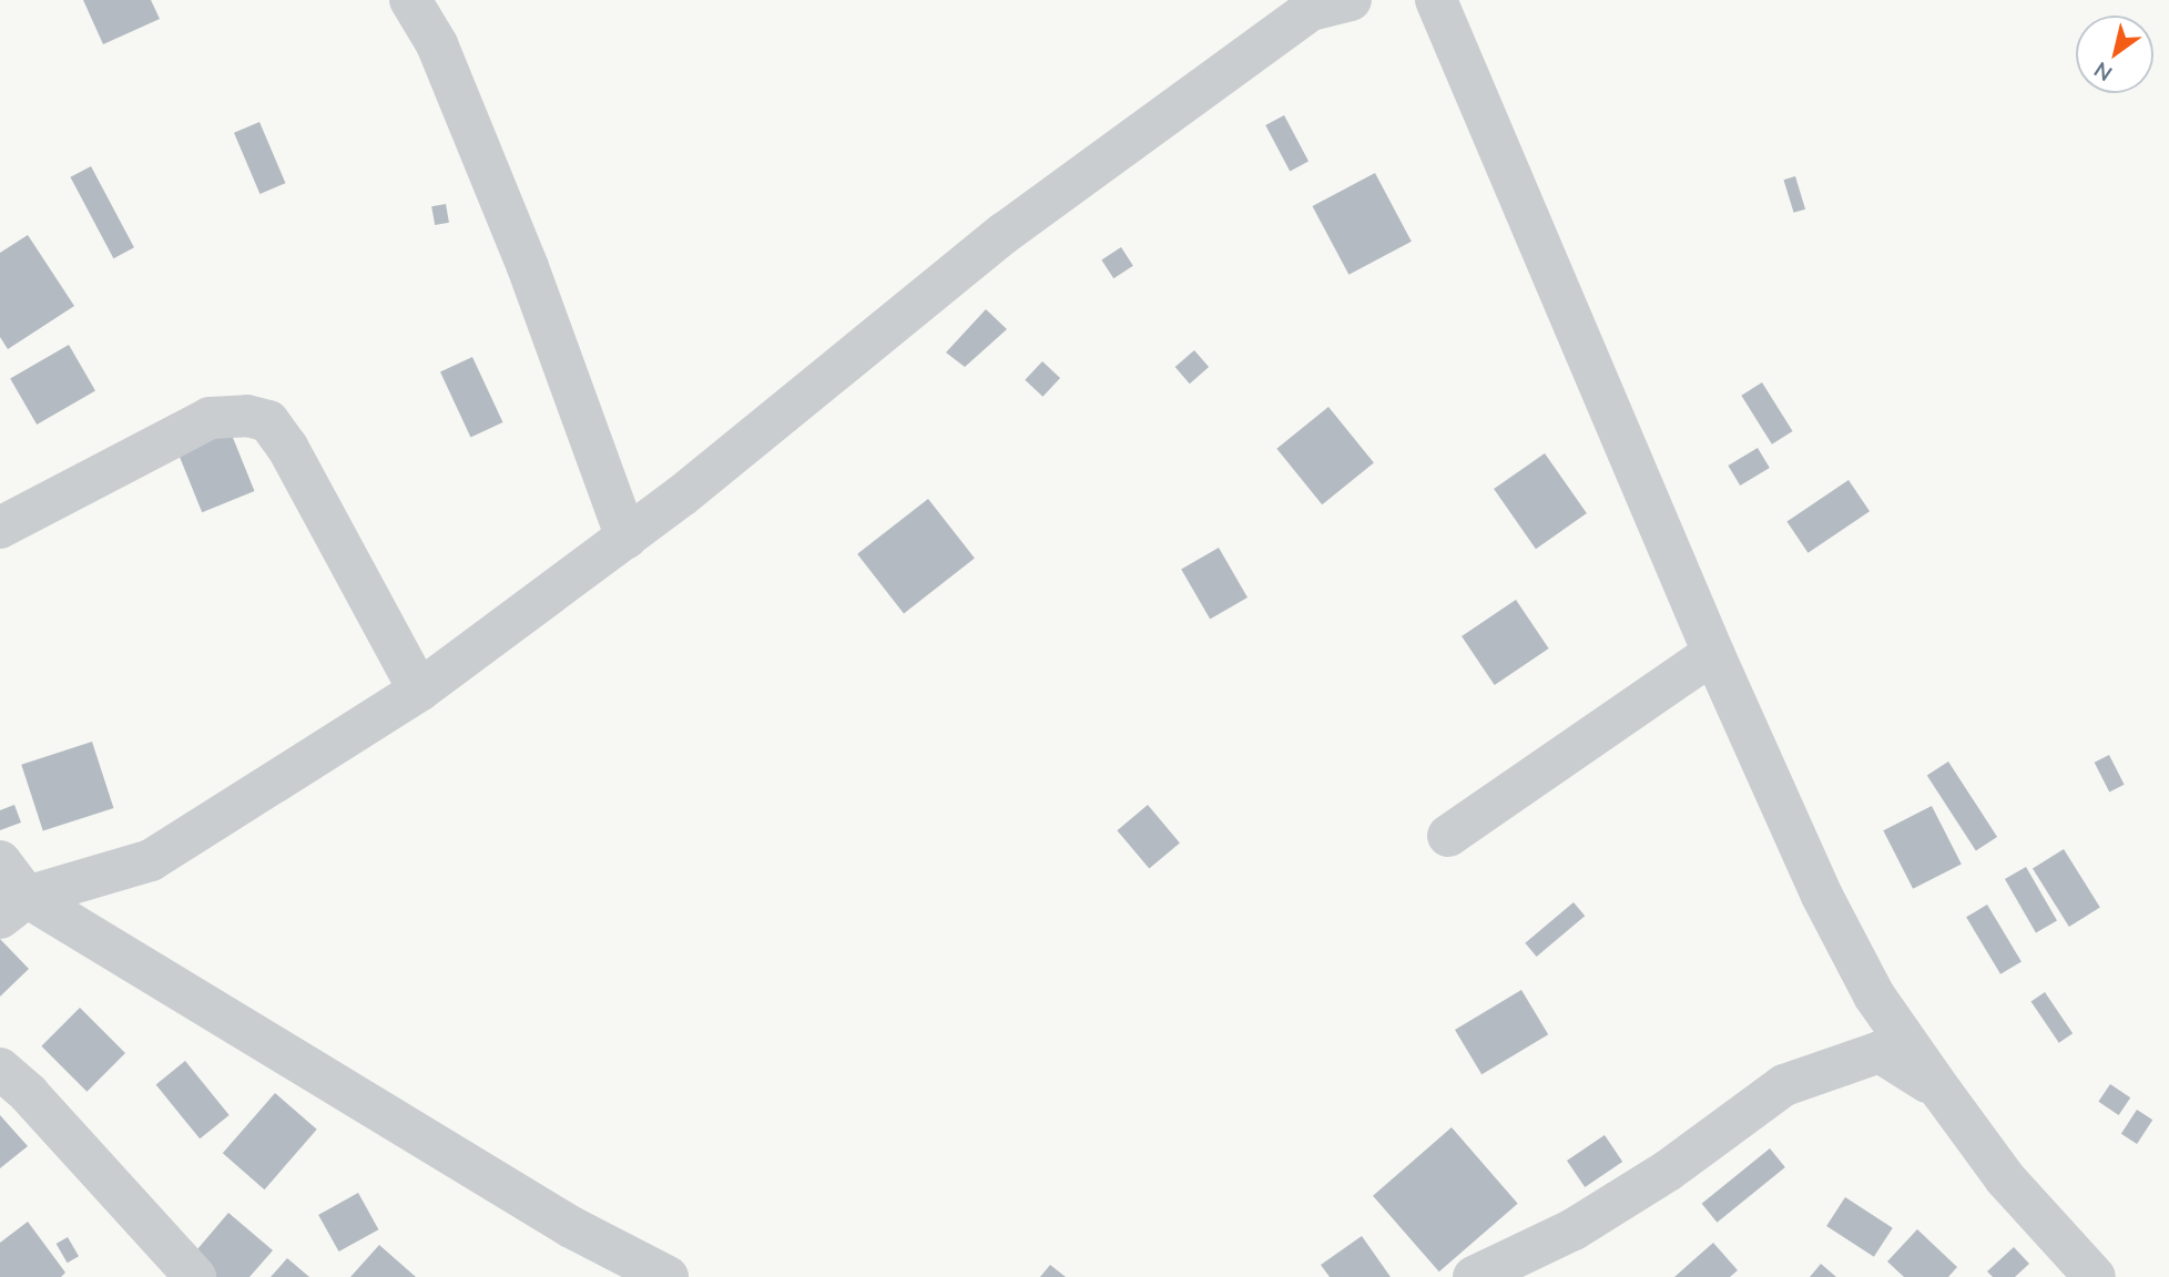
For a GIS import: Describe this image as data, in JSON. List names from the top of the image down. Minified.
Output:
{"north":"bottom left"}
